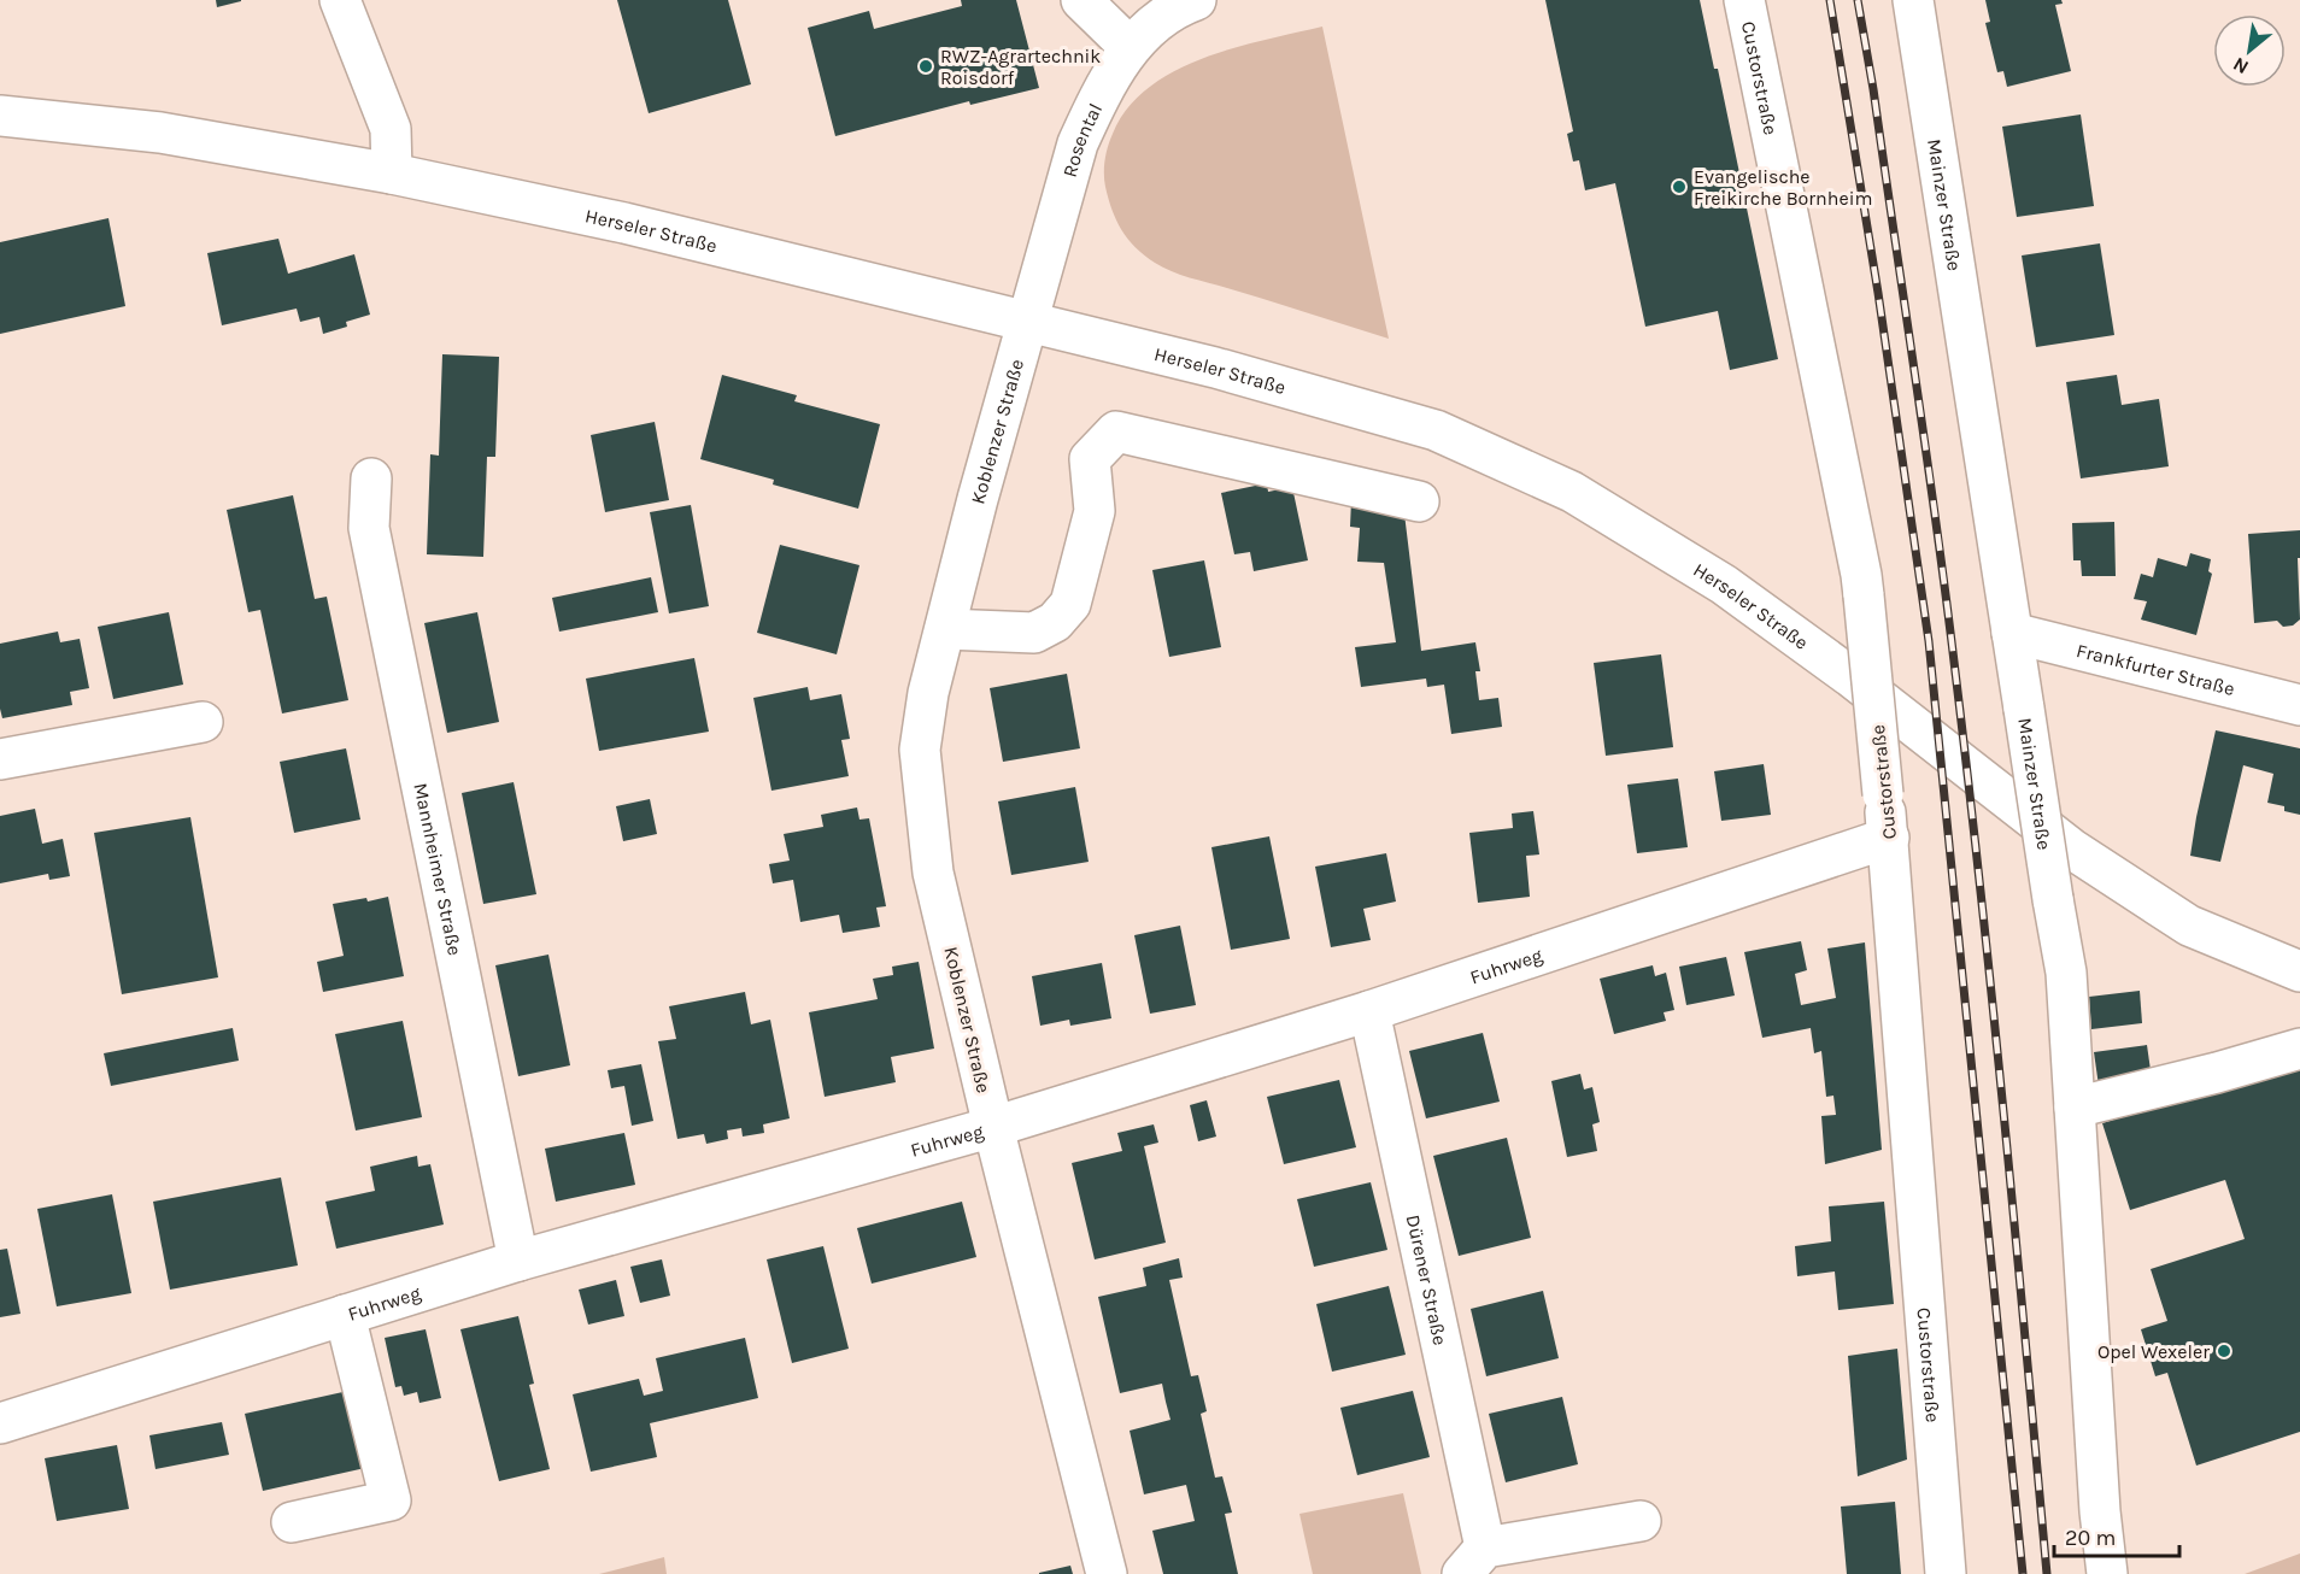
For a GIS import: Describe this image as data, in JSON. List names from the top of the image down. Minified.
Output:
{"streets":{"street":["Custorstraße","Rosental","Mainzer Straße","Herseler Straße","Koblenzer Straße","Frankfurter Straße","Mannheimer Straße","Fuhrweg","Dürener Straße"]},"crossings":[["Custorstraße","Fuhrweg"],["Rosental","Herseler Straße"],["Rosental","Koblenzer Straße"],["Mainzer Straße","Frankfurter Straße"],["Herseler Straße","Koblenzer Straße"],["Koblenzer Straße","Fuhrweg"],["Mannheimer Straße","Fuhrweg"],["Fuhrweg","Dürener Straße"]],"places":["RWZ-Agrartechnik Roisdorf","Evangelische Freikirche Bornheim","Opel Wexeler"],"scale_bar":"20 m","north":"bottom left"}
